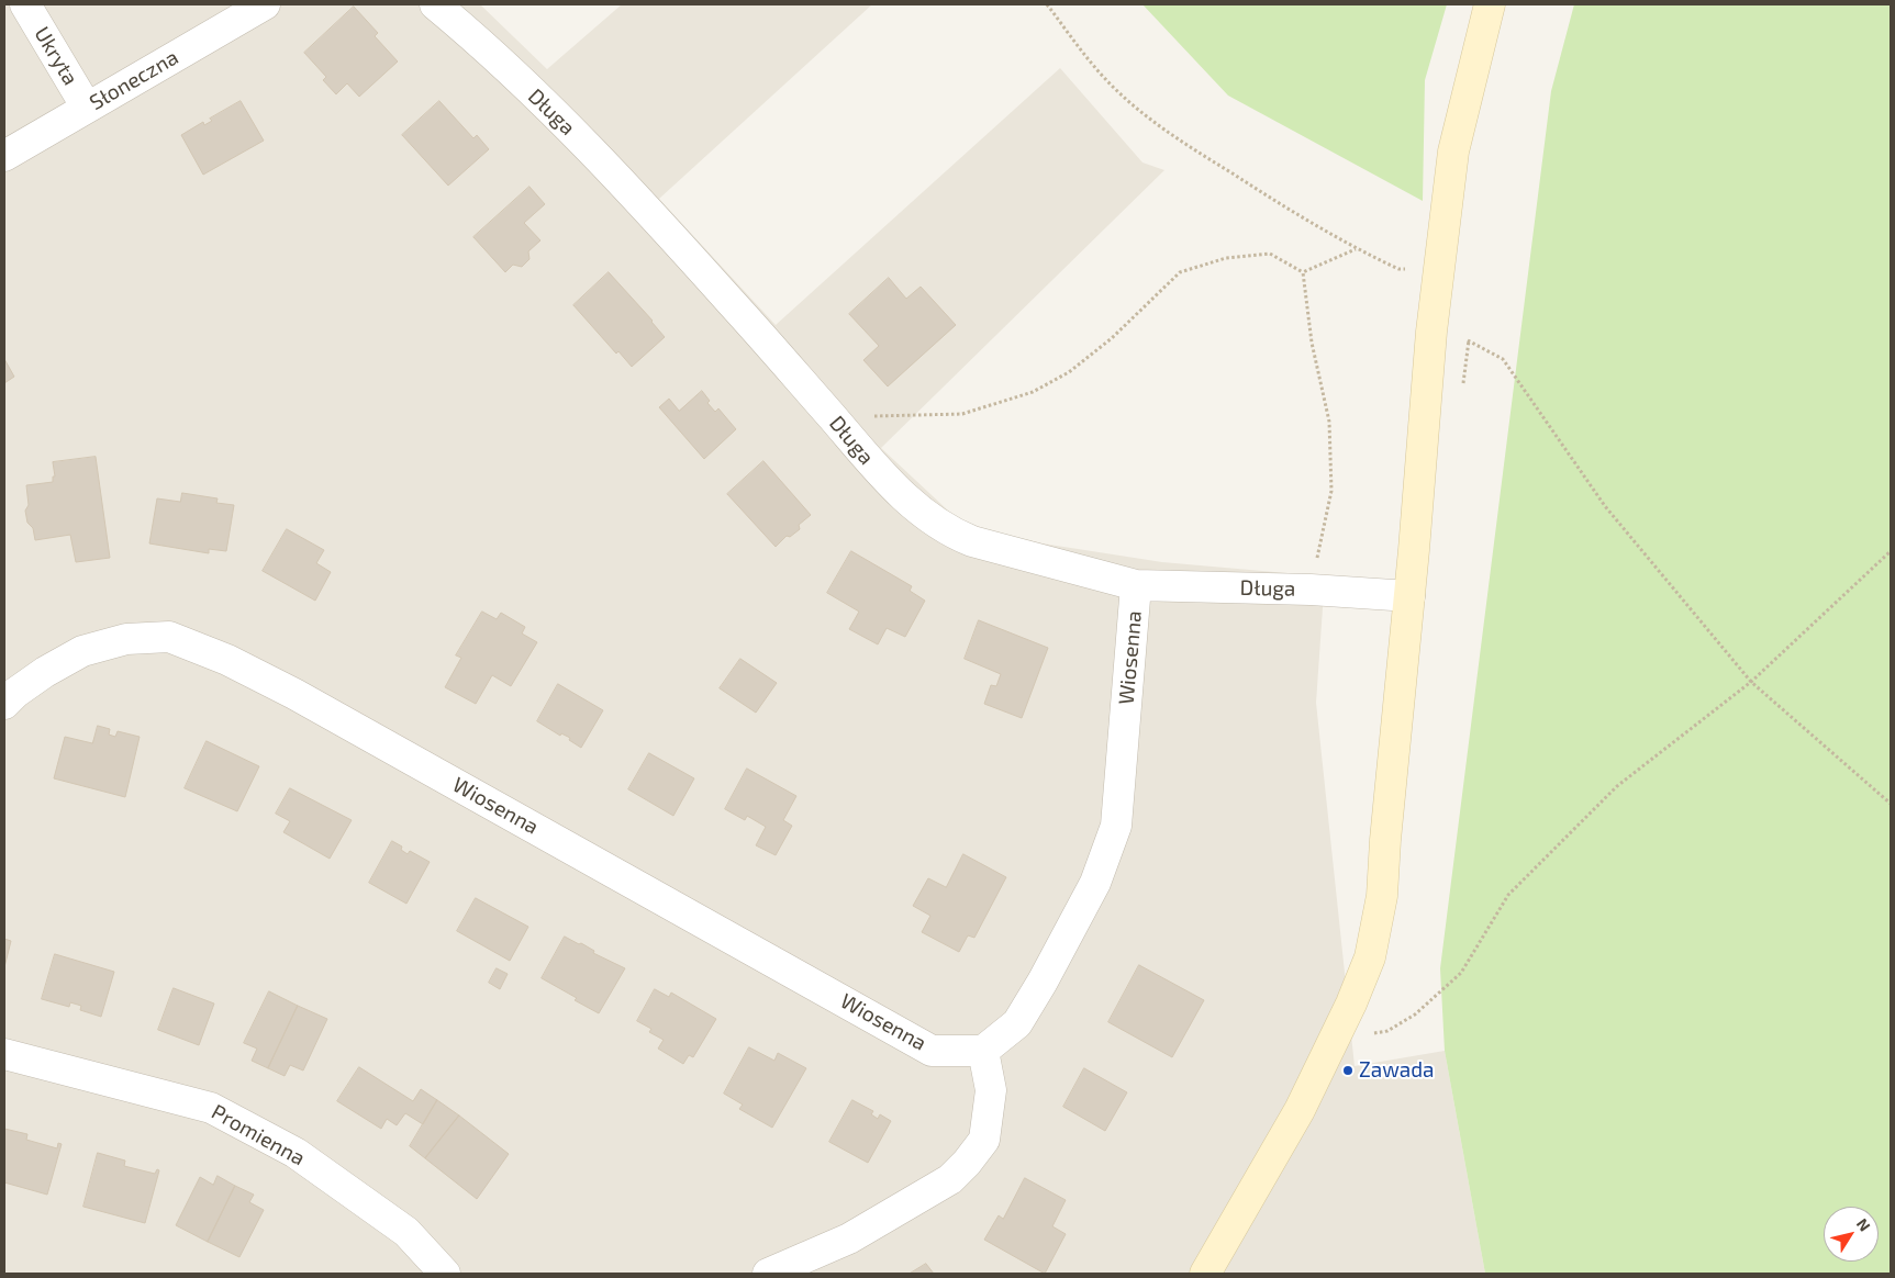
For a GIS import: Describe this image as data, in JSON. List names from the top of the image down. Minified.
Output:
{"streets":{"street":["Ukryta","Słoneczna","Długa","Wiosenna","Promienna"]},"crossings":[["Ukryta","Słoneczna"],["Długa","Wiosenna"]],"places":["Zawada"],"north":"top right"}
